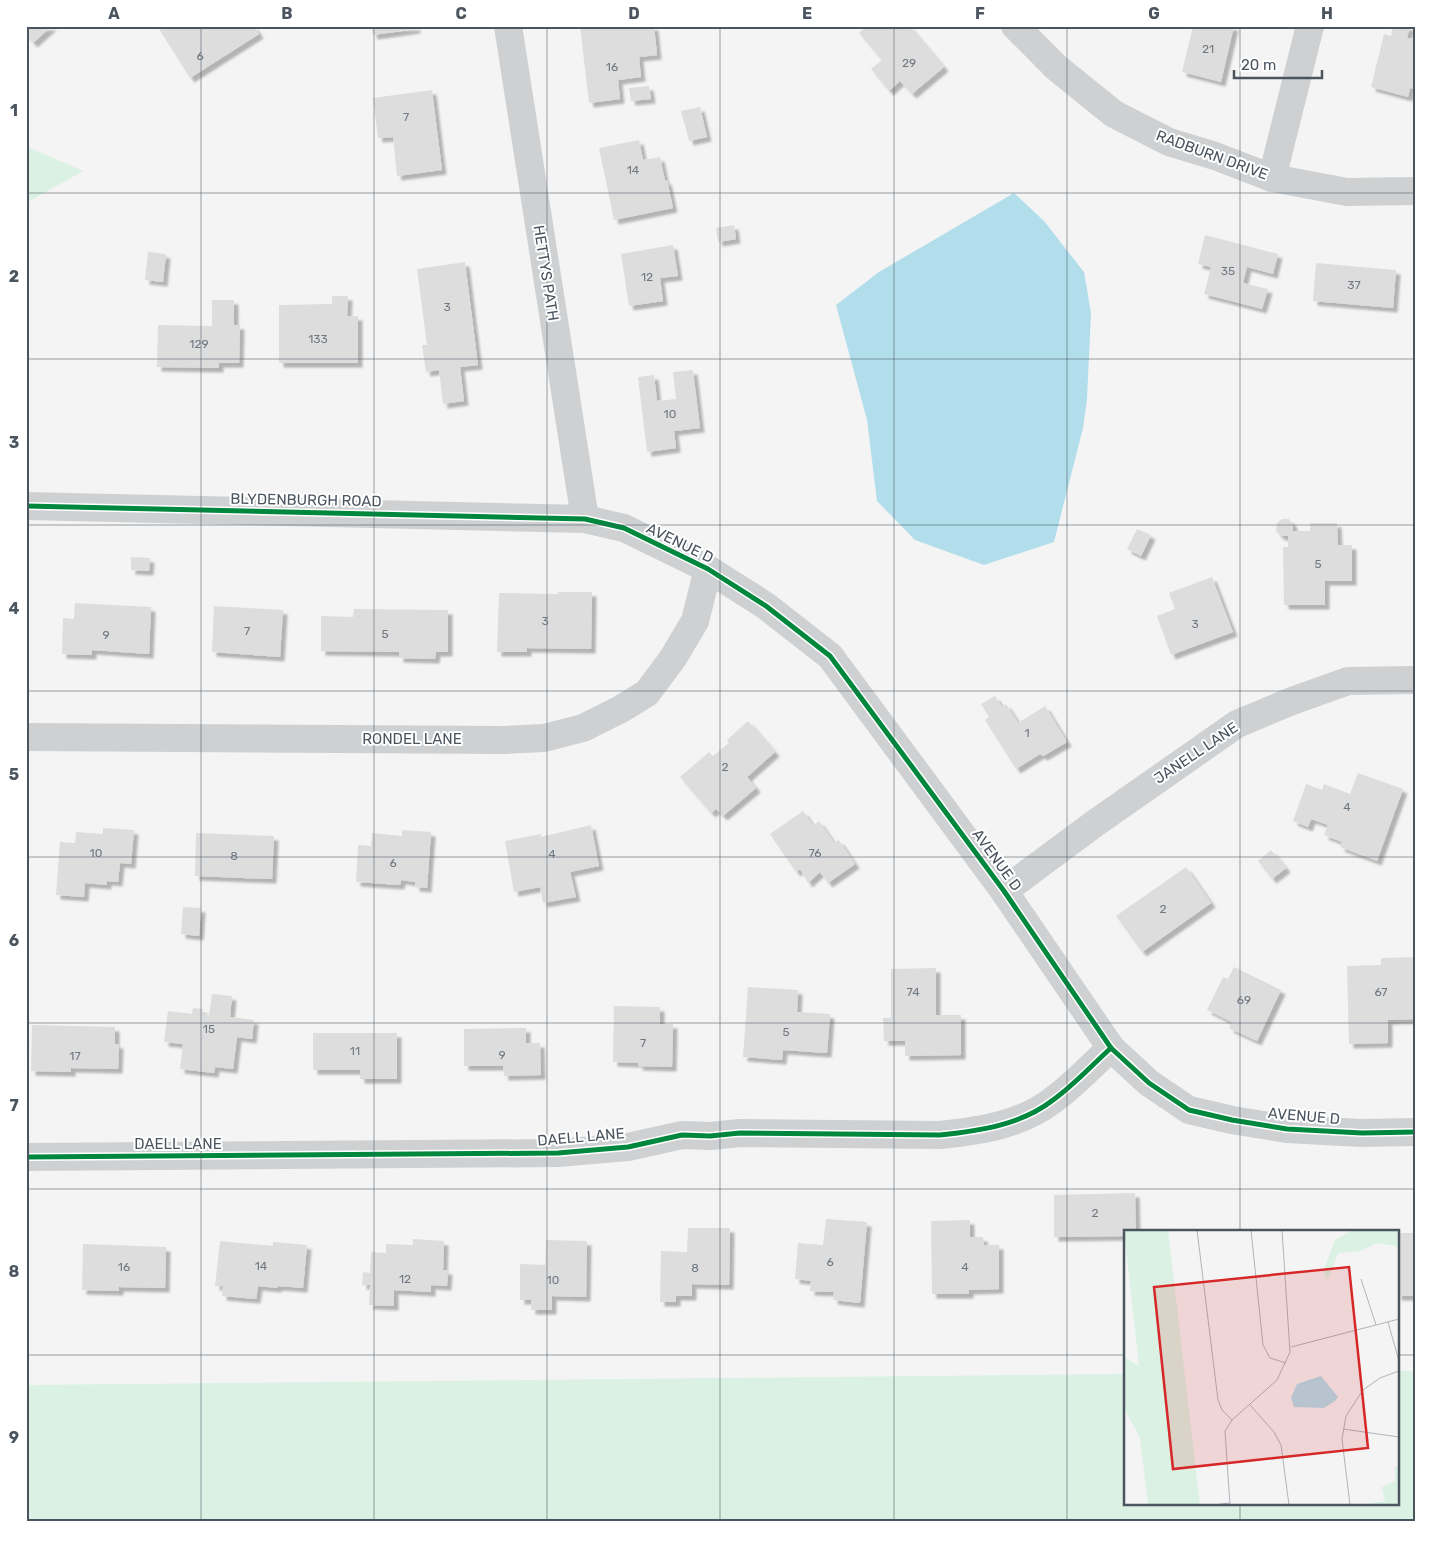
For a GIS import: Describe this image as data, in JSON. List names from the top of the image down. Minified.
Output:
{"streets":{"street":["RADBURN DRIVE","HETTYS PATH","BLYDENBURGH ROAD","AVENUE D","RONDEL LANE","JANELL LANE","DAELL LANE"]},"crossings":[["HETTYS PATH","BLYDENBURGH ROAD"],["HETTYS PATH","AVENUE D"],["BLYDENBURGH ROAD","AVENUE D"],["AVENUE D","RONDEL LANE"],["AVENUE D","JANELL LANE"],["AVENUE D","DAELL LANE"]],"house_numbers":["21","6","29","16","7","14","35","12","37","3","133","129","10","5","3","3","7","5","9","1","2","4","10","76","4","8","6","2","74","67","69","15","5","7","11","9","17","2","6","14","16","4","8","12","10"],"scale_bar":"20 m","grid":{"columns":["A","B","C","D","E","F","G","H"],"rows":["1","2","3","4","5","6","7","8","9"]}}
